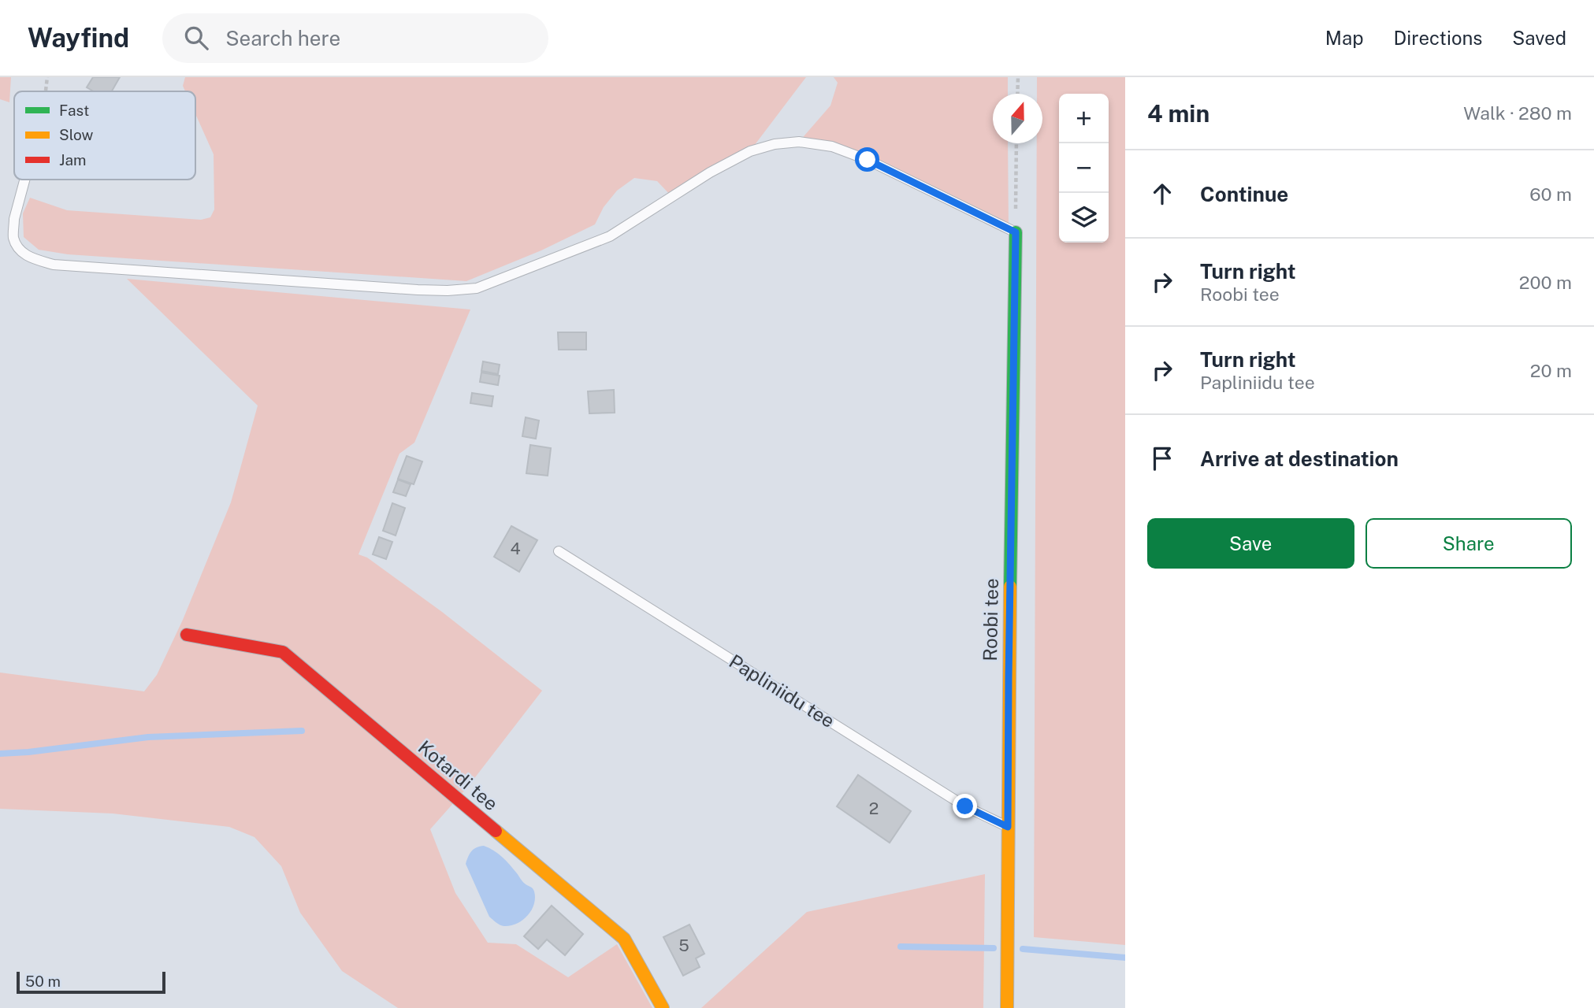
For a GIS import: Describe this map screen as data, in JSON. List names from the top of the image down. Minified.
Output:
{"streets":{"street":["Roobi tee","Kotardi tee"],"lane":["Papliniidu tee"]},"crossings":[["Roobi tee","Papliniidu tee"]],"house_numbers":["4","2","5"],"legend":["Fast","Slow","Jam"],"scale_bar":"50 m","north":"top","page":{"header":"Wayfind","search":"Search here","nav":["Map","Directions","Saved"],"heading":["4 min","Walk · 280 m"],"map_buttons":["+","−"],"list":[["Continue","60 m"],["Turn right","Roobi tee","200 m"],["Turn right","Papliniidu tee","20 m"],"Arrive at destination"],"buttons":["Save","Share"],"scale":"50 m"}}
